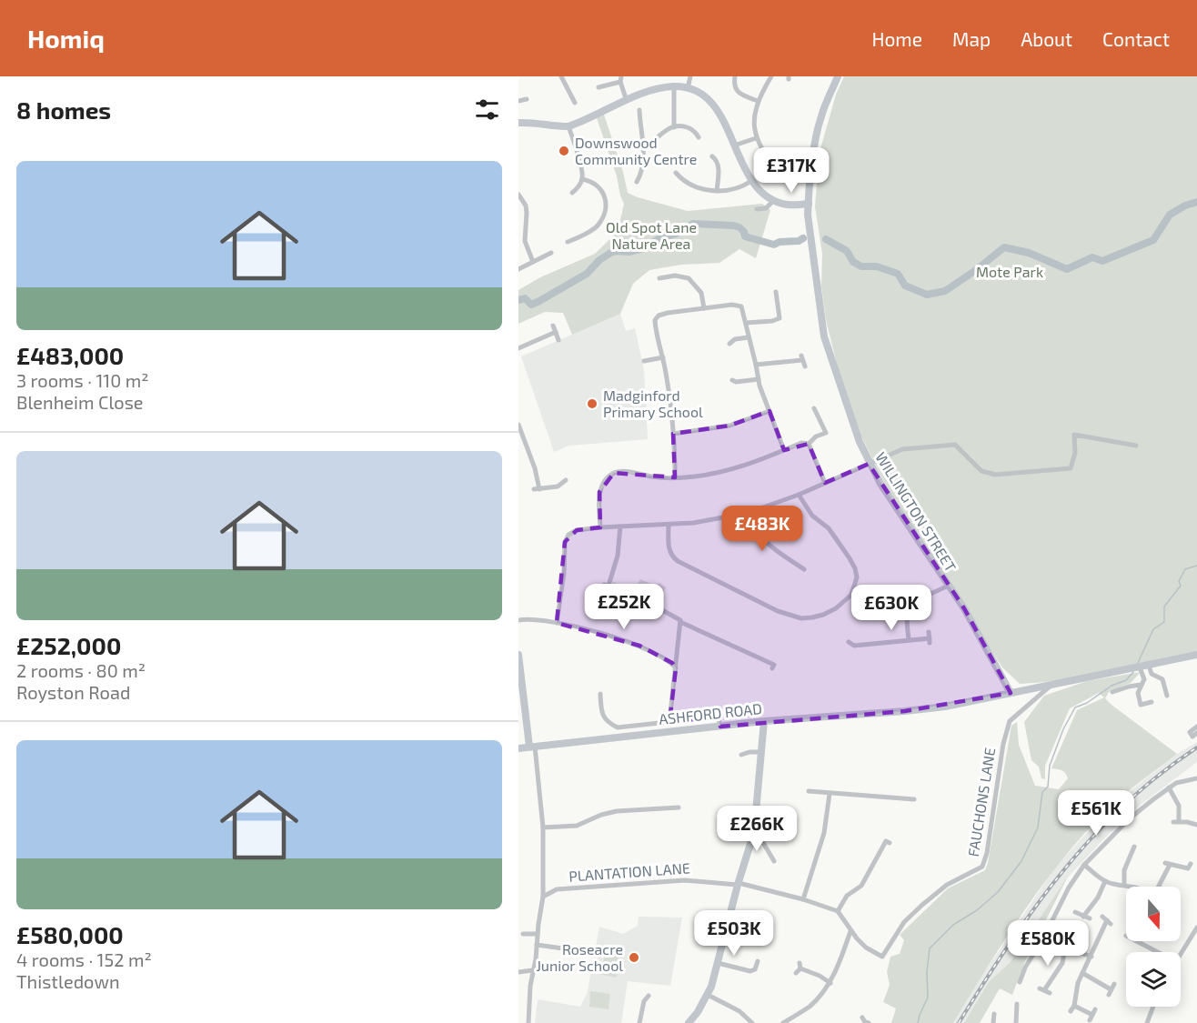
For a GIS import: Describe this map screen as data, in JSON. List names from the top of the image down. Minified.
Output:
{"streets":{"main road":["ASHFORD ROAD"],"street":["WILLINGTON STREET","FAUCHONS LANE","PLANTATION LANE"]},"crossings":[["WILLINGTON STREET","ASHFORD ROAD"],["ASHFORD ROAD","FAUCHONS LANE"]],"parks":["Old Spot Lane Nature Area","Mote Park"],"places":["Downswood Community Centre","Madginford Primary School","Roseacre Junior School"],"north":"bottom","page":{"header":"Homiq","nav":["Home","Map","About","Contact"],"heading":"8 homes","list":[{"name":"£483,000","note":"3 rooms · 110 m² · Blenheim Close"},{"name":"£252,000","note":"2 rooms · 80 m² · Royston Road"},{"name":"£580,000","note":"4 rooms · 152 m² · Thistledown"}],"price":["£317K","£483K","£252K","£630K","£561K","£266K","£503K","£580K"]}}
